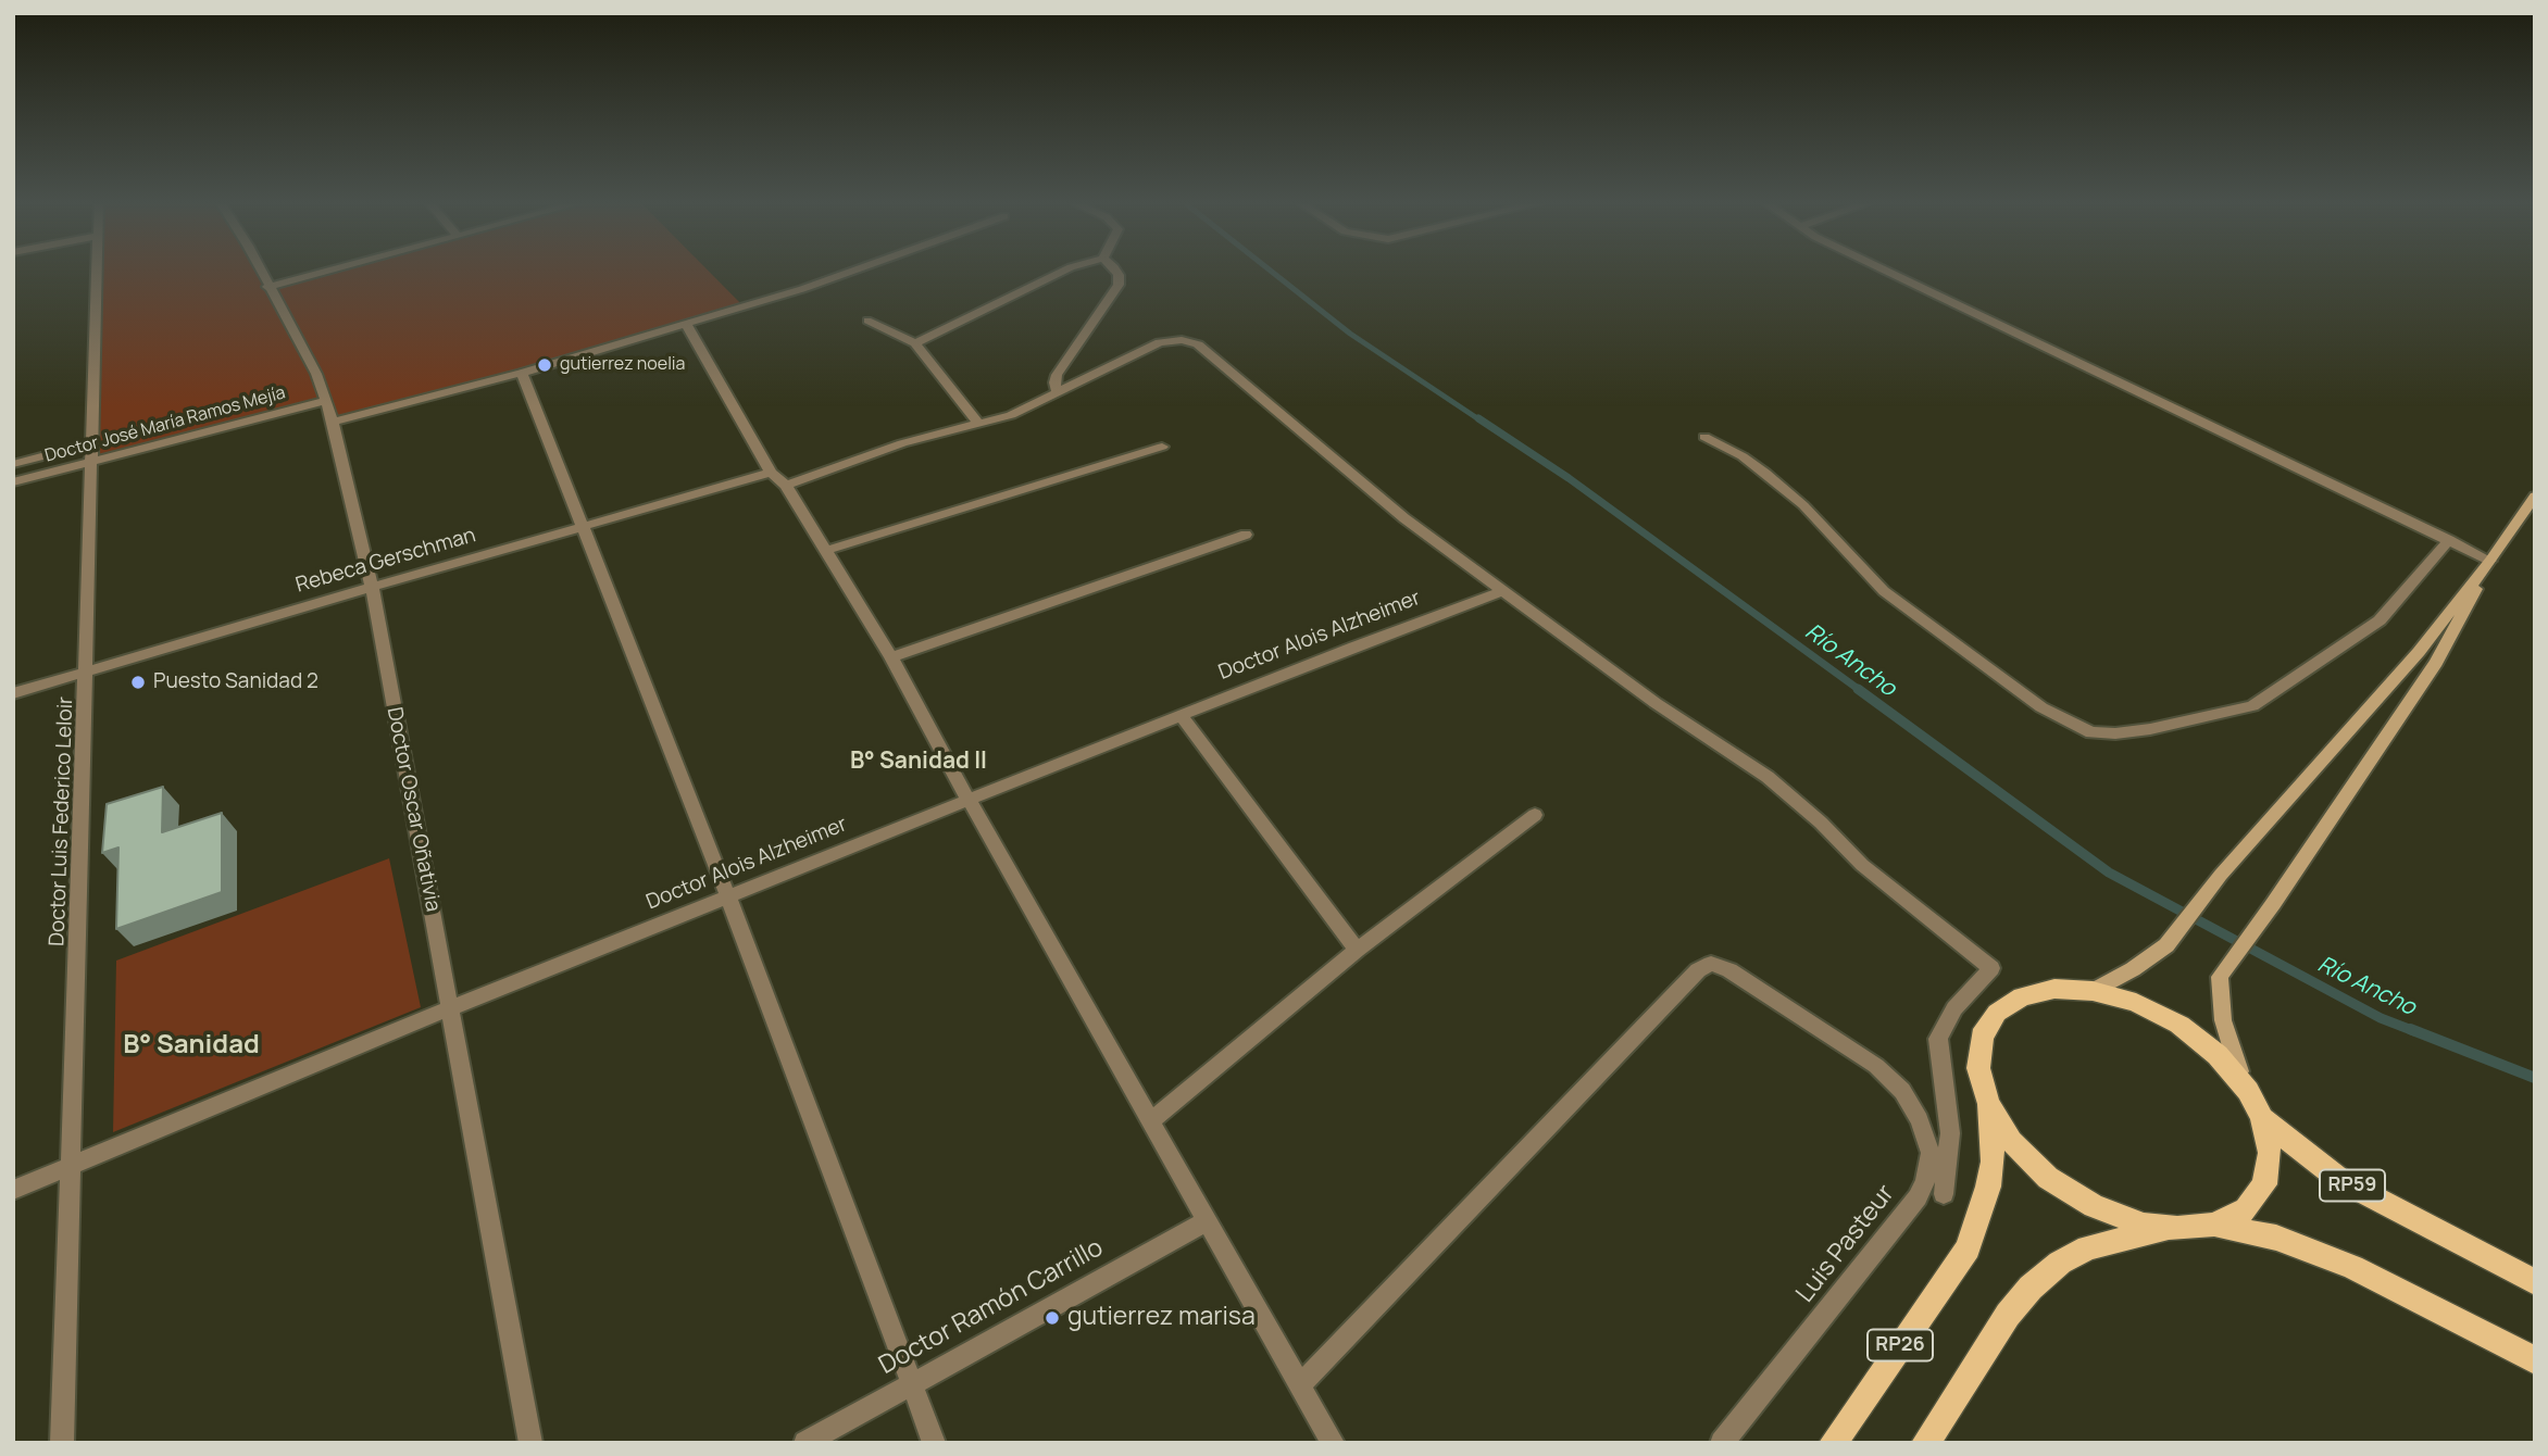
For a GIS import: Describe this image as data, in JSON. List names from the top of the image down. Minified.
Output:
{"streets":{"main road":["RP59","RP26"],"street":["Doctor José María Ramos Mejía","Rebeca Gerschman","Doctor Alois Alzheimer","Doctor Oscar Oñativia","Doctor Luis Federico Leloir","Luis Pasteur","Doctor Ramón Carrillo"]},"crossings":[["Doctor José María Ramos Mejía","Doctor Oscar Oñativia"],["Doctor José María Ramos Mejía","Doctor Luis Federico Leloir"],["Rebeca Gerschman","Doctor Oscar Oñativia"],["Rebeca Gerschman","Doctor Luis Federico Leloir"],["Doctor Alois Alzheimer","Doctor Oscar Oñativia"],["Doctor Alois Alzheimer","Doctor Luis Federico Leloir"],["RP59","RP26"]],"districts":["B° Sanidad II","B° Sanidad"],"water":["Río Ancho"],"places":["gutierrez noelia","Puesto Sanidad 2","gutierrez marisa"]}
